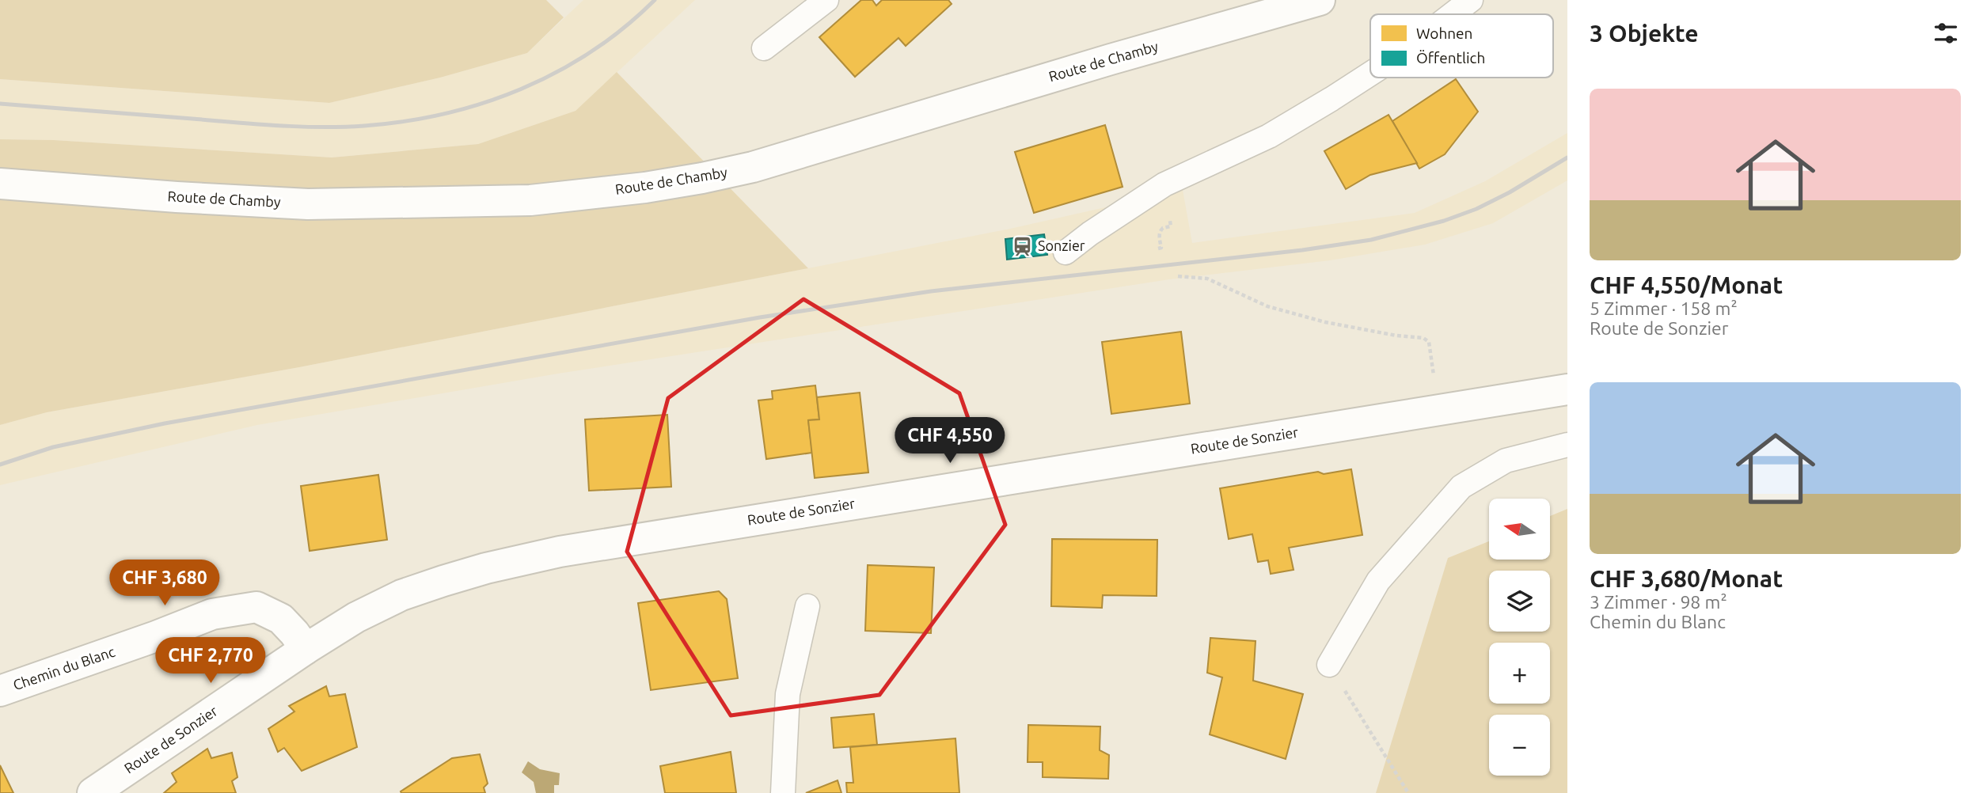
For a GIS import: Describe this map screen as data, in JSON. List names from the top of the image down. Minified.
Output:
{"streets":{"street":["Route de Chamby","Route de Sonzier","Chemin du Blanc"]},"crossings":[["Route de Sonzier","Chemin du Blanc"]],"places":{"station":["Sonzier"]},"legend":["Wohnen","Öffentlich"],"north":"left","page":{"heading":"3 Objekte","list":[{"name":"CHF 4,550/Monat","note":"5 Zimmer · 158 m² · Route de Sonzier"},{"name":"CHF 3,680/Monat","note":"3 Zimmer · 98 m² · Chemin du Blanc"}],"price":["CHF 4,550","CHF 3,680","CHF 2,770"],"map_buttons":["+","−"]}}
